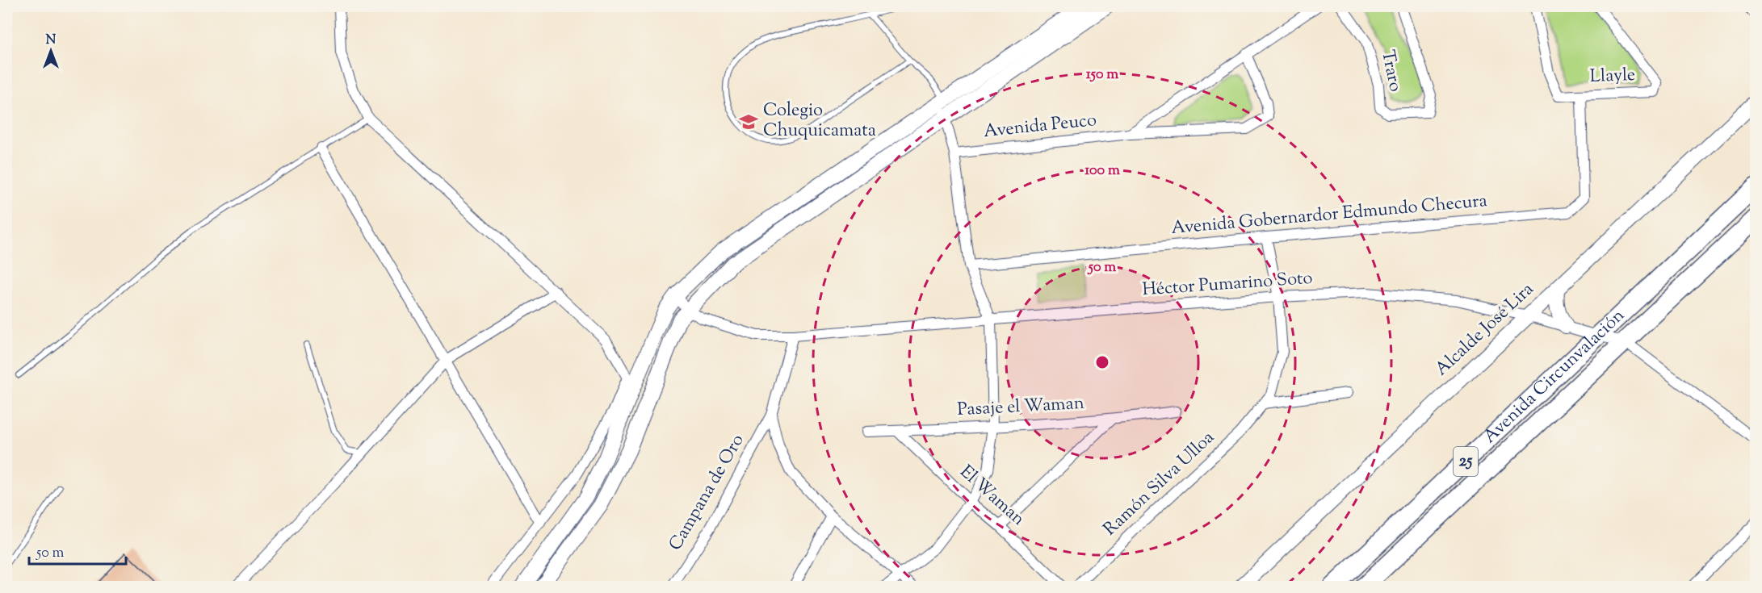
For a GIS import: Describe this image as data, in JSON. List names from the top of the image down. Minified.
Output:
{"streets":{"highway":["Avenida Circunvalación","25"],"street":["Traro","Llayle","Avenida Peuco","Avenida Gobernardor Edmundo Checura","Héctor Pumarino Soto","Alcalde José Lira","Pasaje el Waman","Ramón Silva Ulloa","Campana de Oro","El Waman"]},"crossings":[["Llayle","Avenida Gobernardor Edmundo Checura"],["Avenida Gobernardor Edmundo Checura","Ramón Silva Ulloa"],["Héctor Pumarino Soto","Alcalde José Lira"],["Héctor Pumarino Soto","Avenida Circunvalación"],["Héctor Pumarino Soto","Ramón Silva Ulloa"],["Héctor Pumarino Soto","Campana de Oro"],["Pasaje el Waman","El Waman"]],"places":{"school or university":["Colegio Chuquicamata"]},"scale_bar":"50 m","north":"top","rings":["150 m","100 m","50 m"]}
